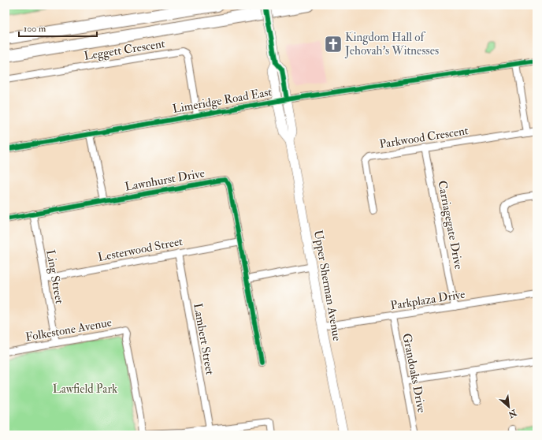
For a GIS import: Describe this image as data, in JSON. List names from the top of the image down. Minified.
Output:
{"streets":{"main road":["Upper Sherman Avenue"],"street":["Leggett Crescent","Limeridge Road East","Parkwood Crescent","Lawnhurst Drive","Carriagegate Drive","Lesterwood Street","Ling Street","Parkplaza Drive","Folkestone Avenue","Lambert Street","Grandoaks Drive"]},"crossings":[["Leggett Crescent","Limeridge Road East"],["Limeridge Road East","Upper Sherman Avenue"],["Parkwood Crescent","Carriagegate Drive"],["Lawnhurst Drive","Lesterwood Street"],["Lawnhurst Drive","Ling Street"],["Carriagegate Drive","Parkplaza Drive"],["Lesterwood Street","Ling Street"],["Lesterwood Street","Lambert Street"],["Ling Street","Folkestone Avenue"],["Upper Sherman Avenue","Parkplaza Drive"],["Parkplaza Drive","Grandoaks Drive"]],"parks":["Lawfield Park"],"places":{"church":["Kingdom Hall of Jehovah's Witnesses"]},"scale_bar":"100 m","north":"bottom right"}
